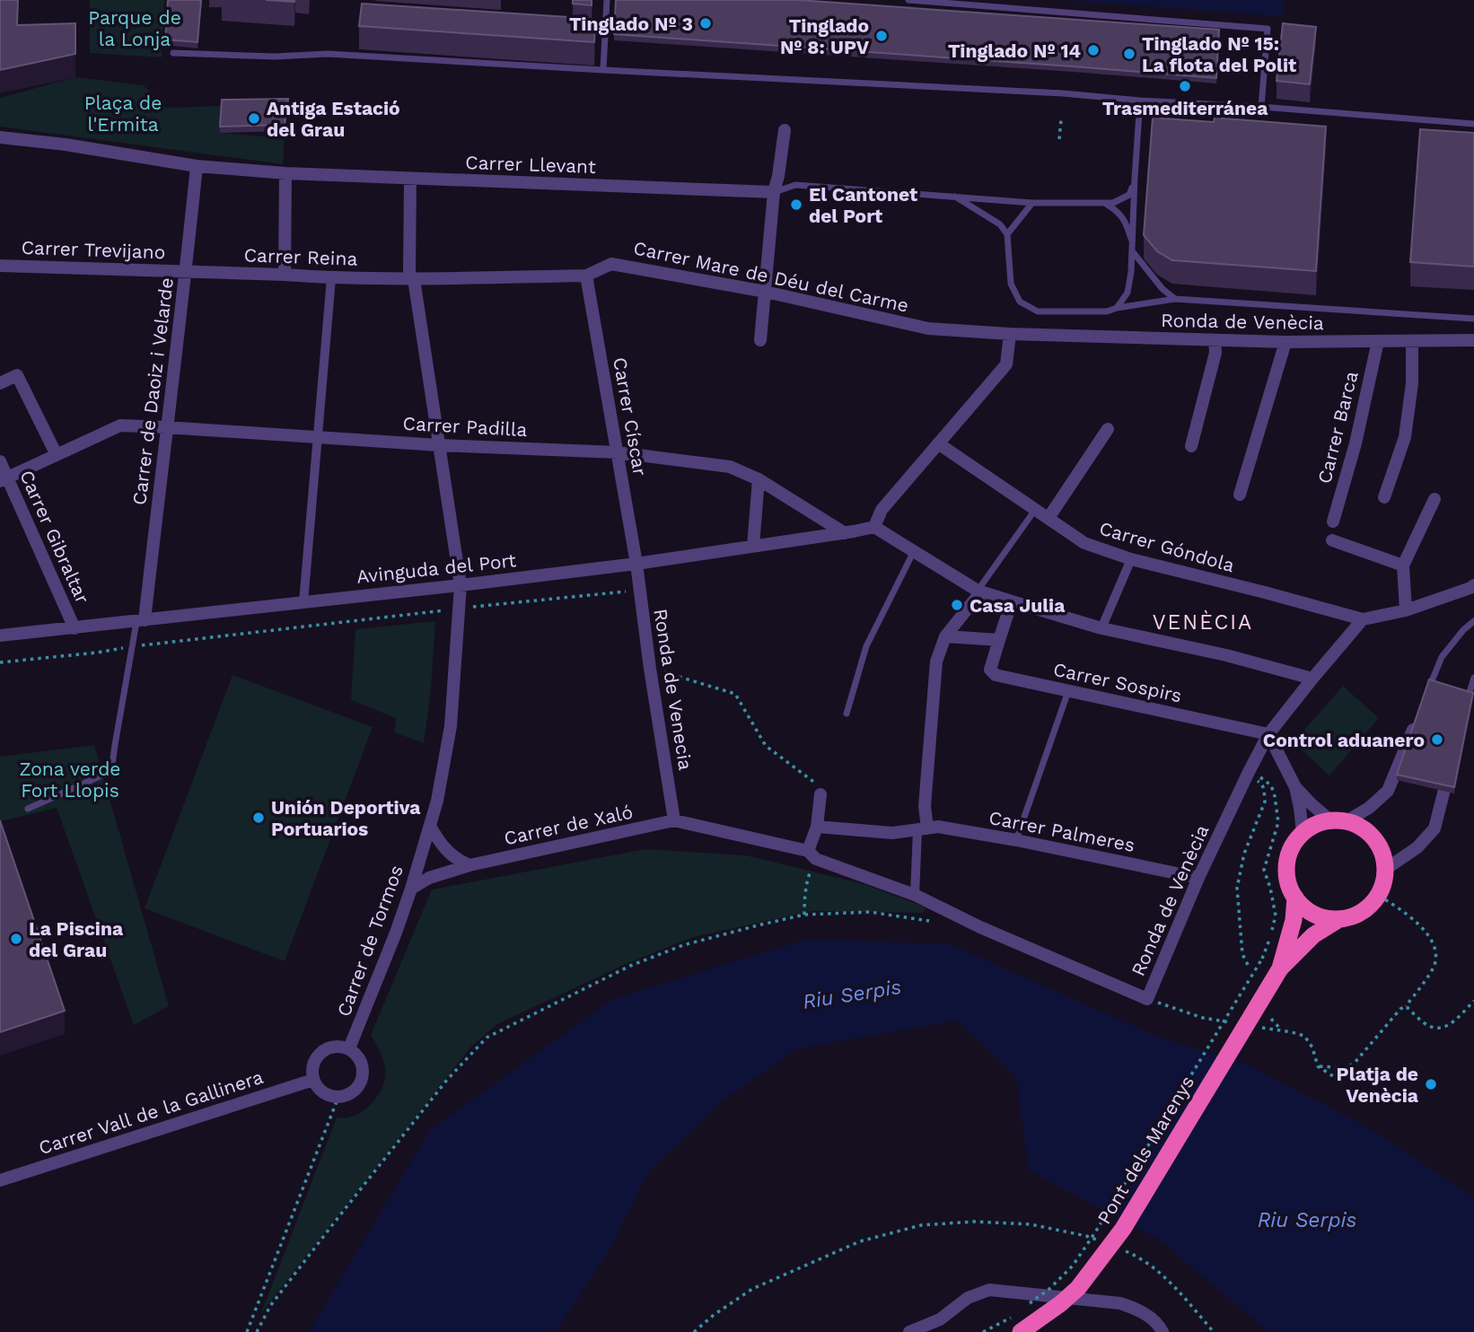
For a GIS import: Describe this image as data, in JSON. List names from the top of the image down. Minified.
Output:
{"streets":{"highway":["Pont dels Marenys"],"street":["Carrer Llevant","Carrer Trevijano","Carrer Reina","Carrer Mare de Déu del Carme","Ronda de Venècia","Carrer de Daoiz i Velarde","Carrer Císcar","Carrer Padilla","Carrer Barca","Carrer Gibraltar","Carrer Góndola","Avinguda del Port","Carrer Sospirs","Ronda de Venecia","Carrer de Xaló","Carrer Palmeres","Carrer de Tormos","Carrer Vall de la Gallinera"]},"crossings":[["Carrer Llevant","Carrer de Daoiz i Velarde"],["Carrer Llevant","Carrer de Tormos"],["Carrer Trevijano","Carrer Reina"],["Carrer Trevijano","Carrer de Daoiz i Velarde"],["Carrer Reina","Carrer Mare de Déu del Carme"],["Carrer Reina","Carrer de Daoiz i Velarde"],["Carrer Reina","Carrer de Tormos"],["Carrer Mare de Déu del Carme","Ronda de Venècia"],["Carrer Mare de Déu del Carme","Carrer Císcar"],["Carrer Mare de Déu del Carme","Carrer de Tormos"],["Ronda de Venècia","Carrer Barca"],["Ronda de Venècia","Carrer Góndola"],["Ronda de Venècia","Carrer Sospirs"],["Ronda de Venècia","Ronda de Venecia"],["Ronda de Venècia","Carrer de Xaló"],["Ronda de Venècia","Carrer Palmeres"],["Carrer de Daoiz i Velarde","Carrer Padilla"],["Carrer de Daoiz i Velarde","Avinguda del Port"],["Carrer Císcar","Carrer Padilla"],["Carrer Císcar","Avinguda del Port"],["Carrer Císcar","Ronda de Venecia"],["Carrer Padilla","Carrer Gibraltar"],["Carrer Padilla","Avinguda del Port"],["Carrer Padilla","Carrer de Tormos"],["Carrer Gibraltar","Avinguda del Port"],["Avinguda del Port","Ronda de Venecia"],["Avinguda del Port","Carrer de Tormos"],["Ronda de Venecia","Carrer de Xaló"],["Carrer de Xaló","Carrer de Tormos"],["Carrer de Tormos","Carrer Vall de la Gallinera"]],"districts":["VENÈCIA"],"water":["Riu Serpis"],"parks":["Parque de la Lonja","Plaça de l'Ermita","Zona verde Fort Llopis"],"places":["Tinglado Nº 3","Tinglado Nº 8: UPV","Tinglado Nº 14","Tinglado Nº 15: La flota del Polit","Trasmediterránea","Antiga Estació del Grau","El Cantonet del Port","Casa Julia","Control aduanero","Unión Deportiva Portuarios","La Piscina del Grau","Platja de Venècia"]}
